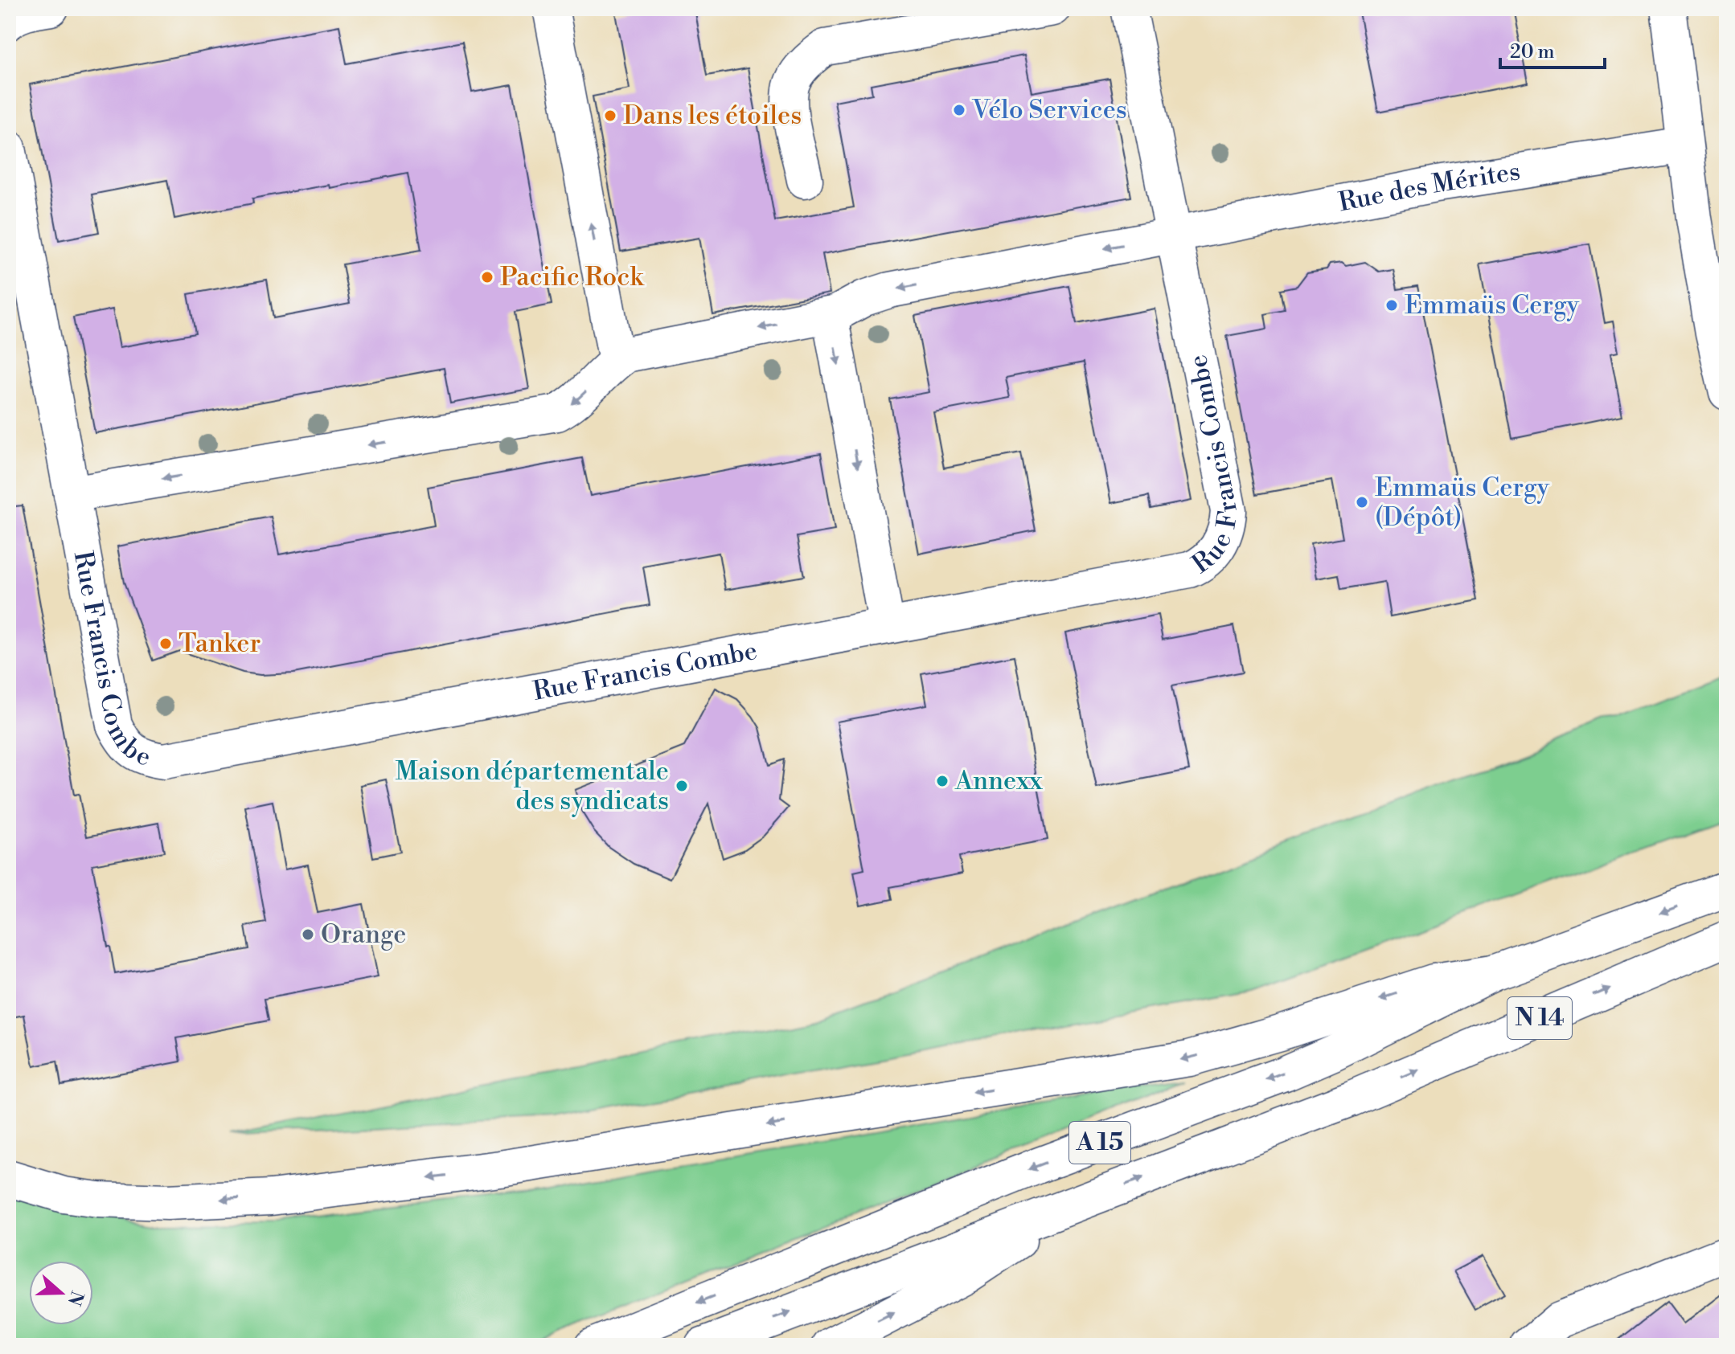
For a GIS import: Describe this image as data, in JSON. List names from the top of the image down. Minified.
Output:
{"streets":{"main road":["Rue des Mérites","Rue Francis Combe","N 14","A 15"]},"crossings":[["Rue des Mérites","Rue Francis Combe"],["N 14","A 15"]],"one_way":["Rue des Mérites"],"places":["Vélo Services","Dans les étoiles","Pacific Rock","Emmaüs Cergy","Emmaüs Cergy (Dépôt)","Tanker","Annexx","Maison départementale des syndicats","Orange"],"scale_bar":"20 m","north":"right"}
